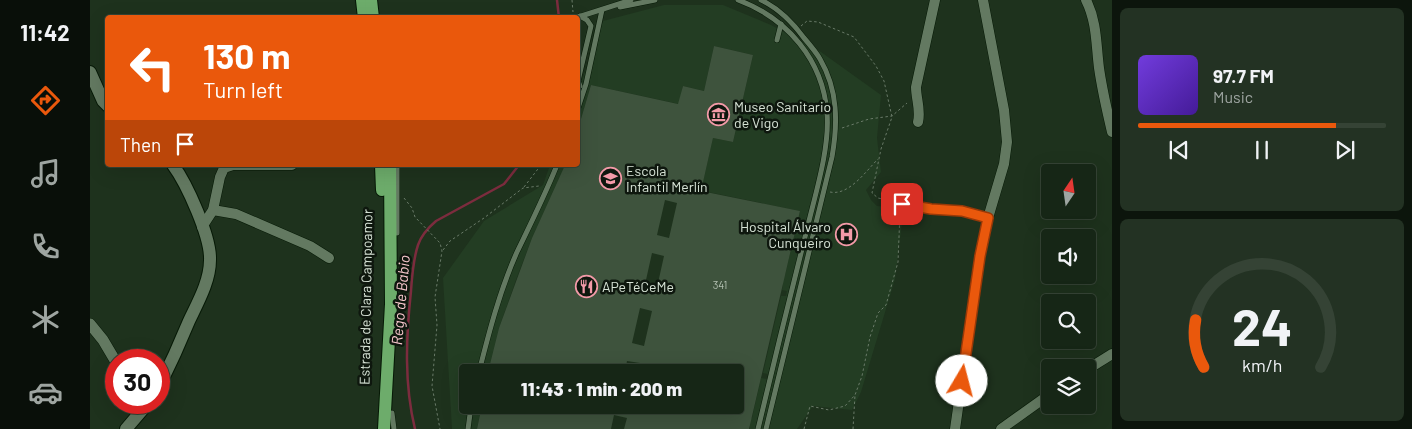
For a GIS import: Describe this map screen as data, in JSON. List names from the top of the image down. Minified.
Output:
{"streets":{"main road":["Estrada de Clara Campoamor"]},"water":["Rego de Babio"],"places":{"museum":["Museo Sanitario de Vigo"],"school or university":["Escola Infantil Merlín"],"hospital":["Hospital Álvaro Cunqueiro"],"restaurant":["APeTéCeMe"]},"house_numbers":["341"],"north":"top","page":{"tabs":"11:42","turn":["130 m","Turn left"],"song":["97.7 FM","Music"],"then":"Then","limit":"30","trip":"11:43 · 1 min · 200 m","gauge":["24","km/h"]}}
